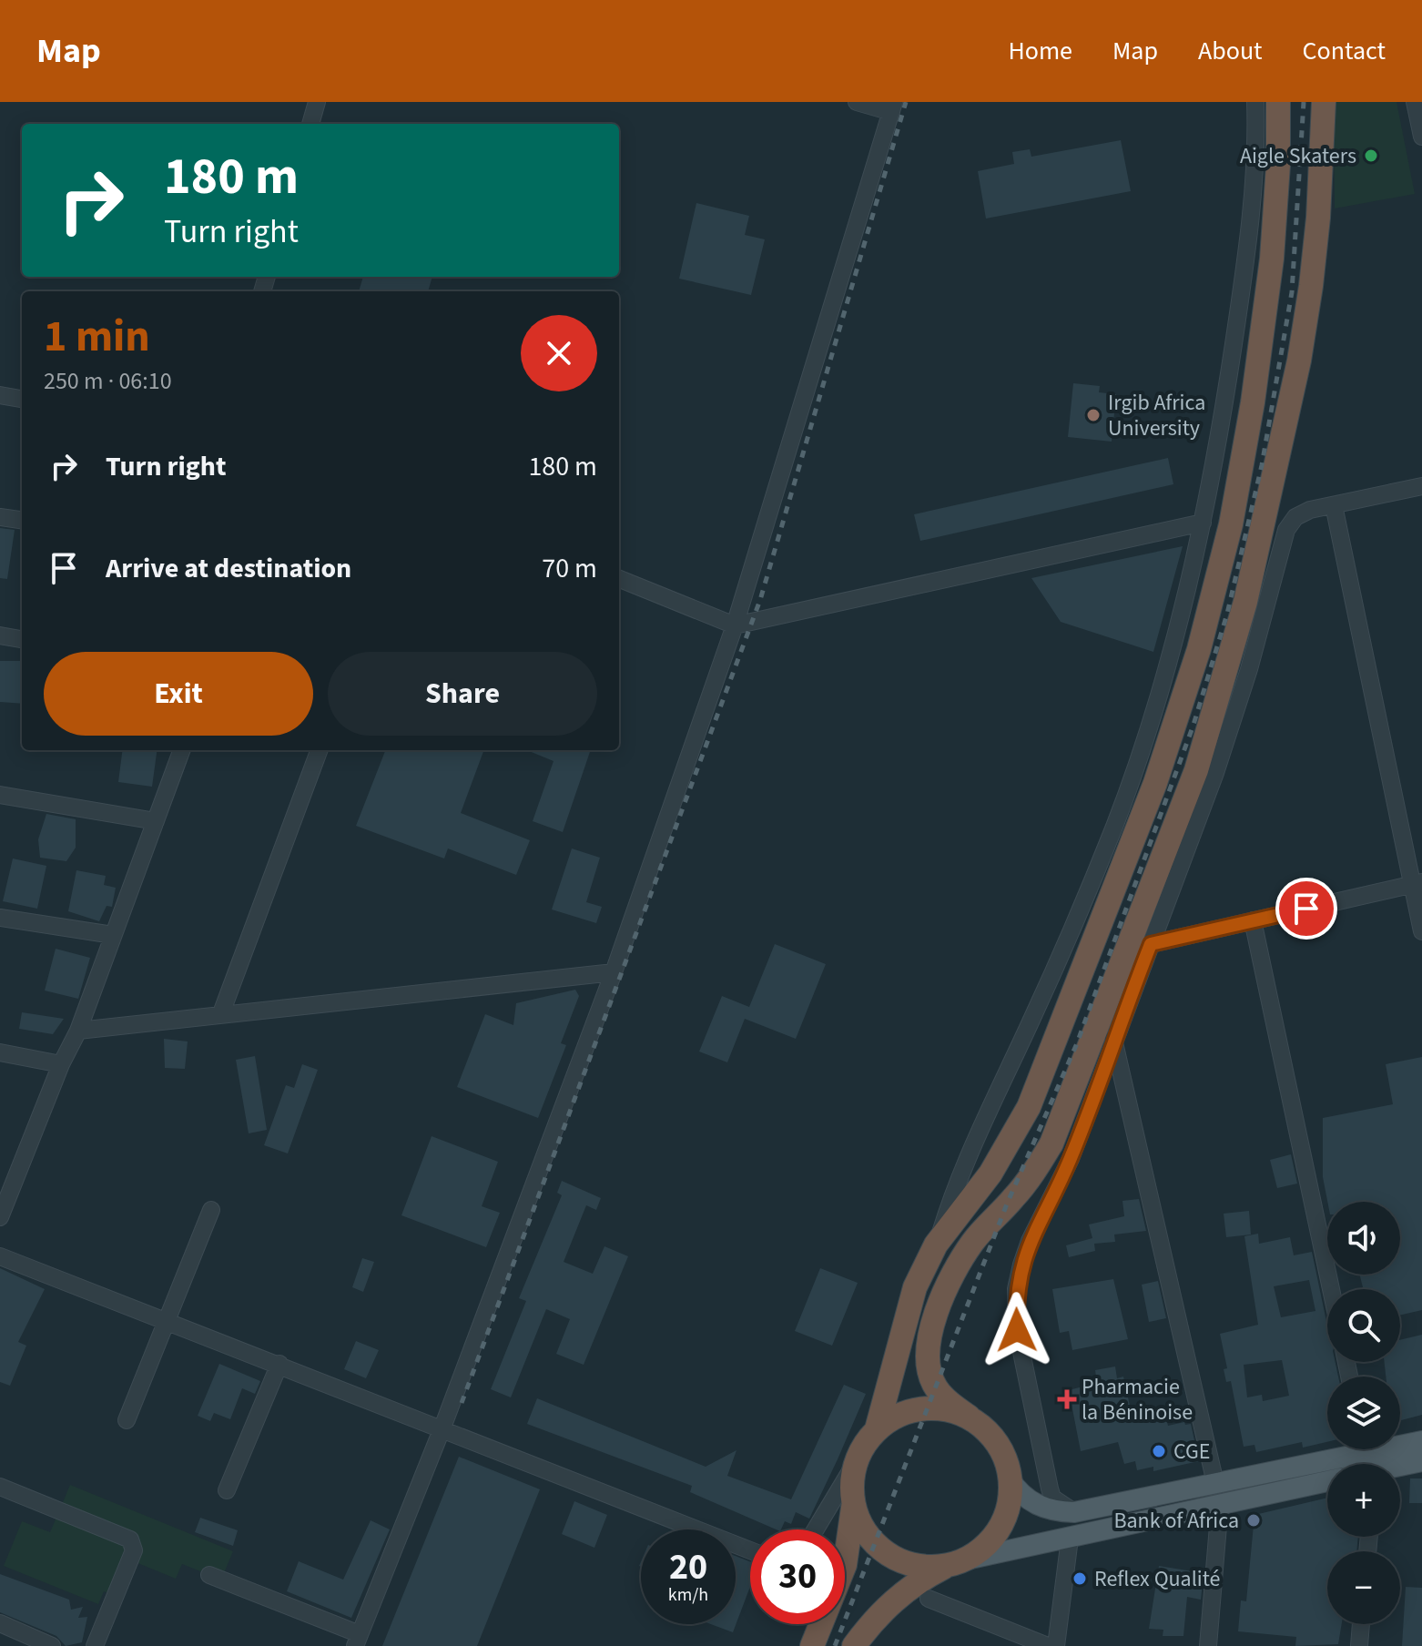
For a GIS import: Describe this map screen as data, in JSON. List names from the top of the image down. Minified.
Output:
{"places":{"other":["Aigle Skaters","Irgib Africa University","CGE","Bank of Africa","Reflex Qualité"],"health":["Pharmacie la Béninoise"]},"page":{"header":"Map","nav":["Home","Map","About","Contact"],"turn":["180 m","Turn right"],"heading":["1 min","250 m · 06:10"],"list":[{"name":"Turn right","value":"180 m"},{"name":"Arrive at destination","value":"70 m"}],"buttons":["Exit","Share"],"map_buttons":["+","−"],"speed":"20 km/h","limit":"30"}}
